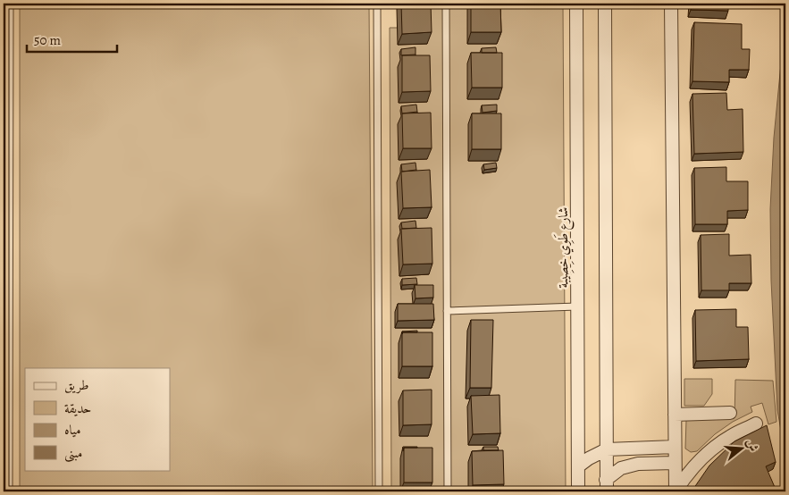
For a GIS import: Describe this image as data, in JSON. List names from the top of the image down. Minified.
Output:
{"streets":{"street":["شارع طَوِي خِصِيبة"]},"legend":["طريق","حديقة","مياه","مبنى"],"scale_bar":"50 m","north":"right"}
